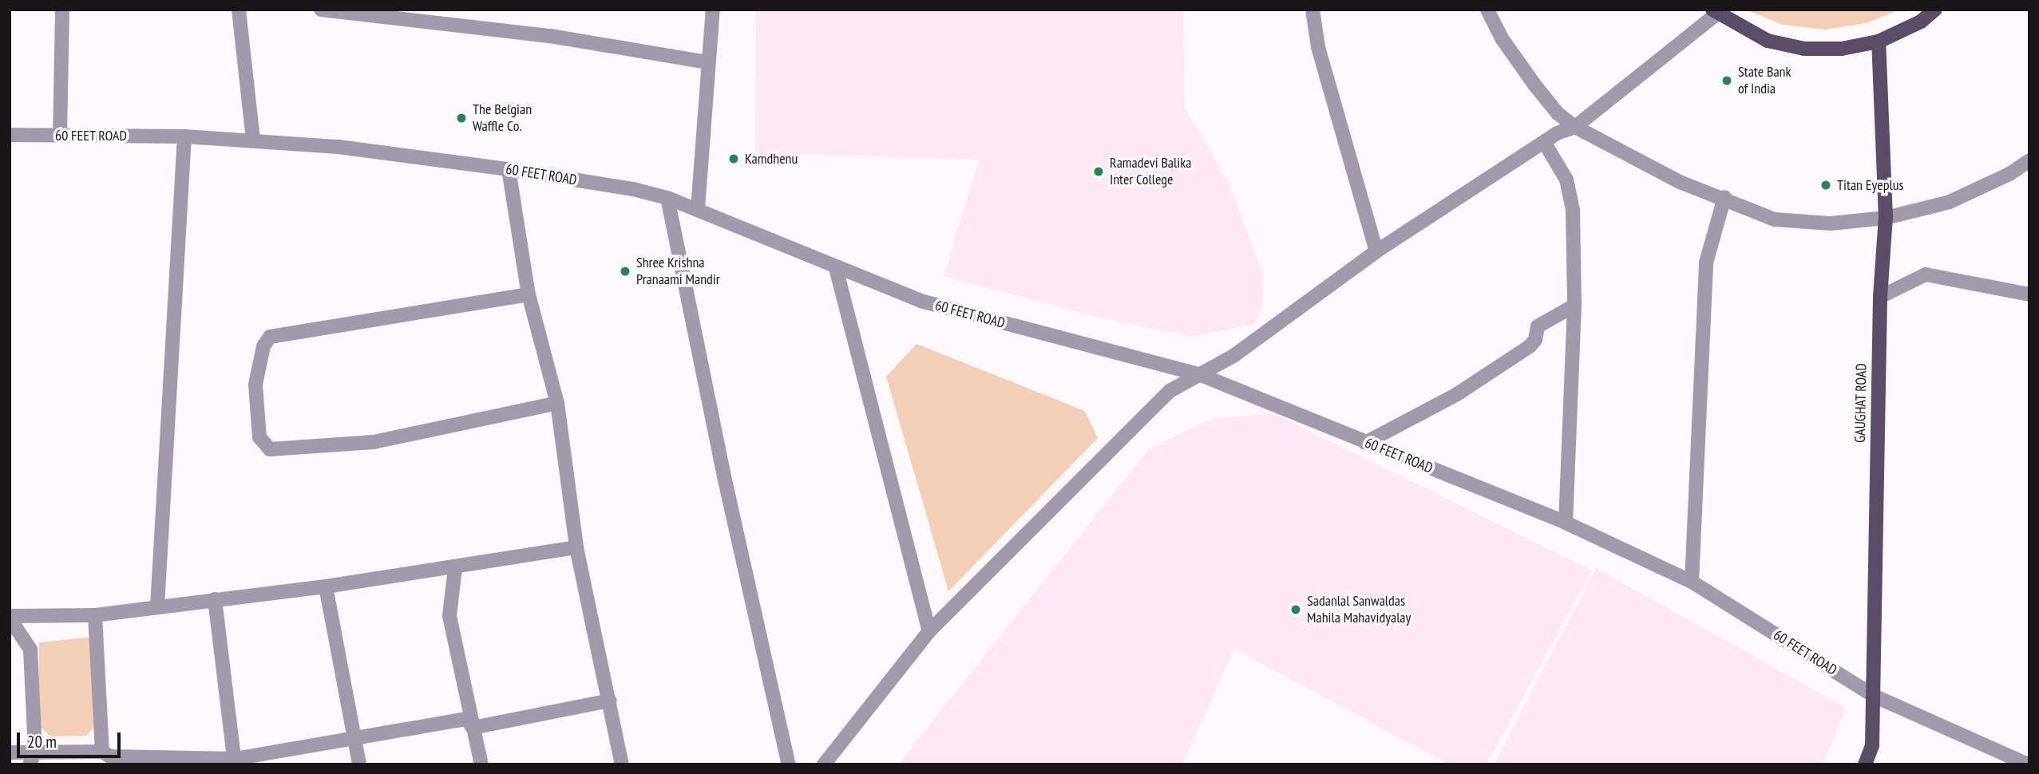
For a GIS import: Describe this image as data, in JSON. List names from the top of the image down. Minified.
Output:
{"streets":{"main road":["GAUGHAT ROAD"],"street":["60 FEET ROAD"]},"crossings":[["60 FEET ROAD","GAUGHAT ROAD"]],"places":["State Bank of India","The Belgian Waffle Co.","Kamdhenu","Ramadevi Balika Inter College","Titan Eyeplus","Shree Krishna Pranaami Mandir","Sadanlal Sanwaldas Mahila Mahavidyalay"],"scale_bar":"20 m"}
